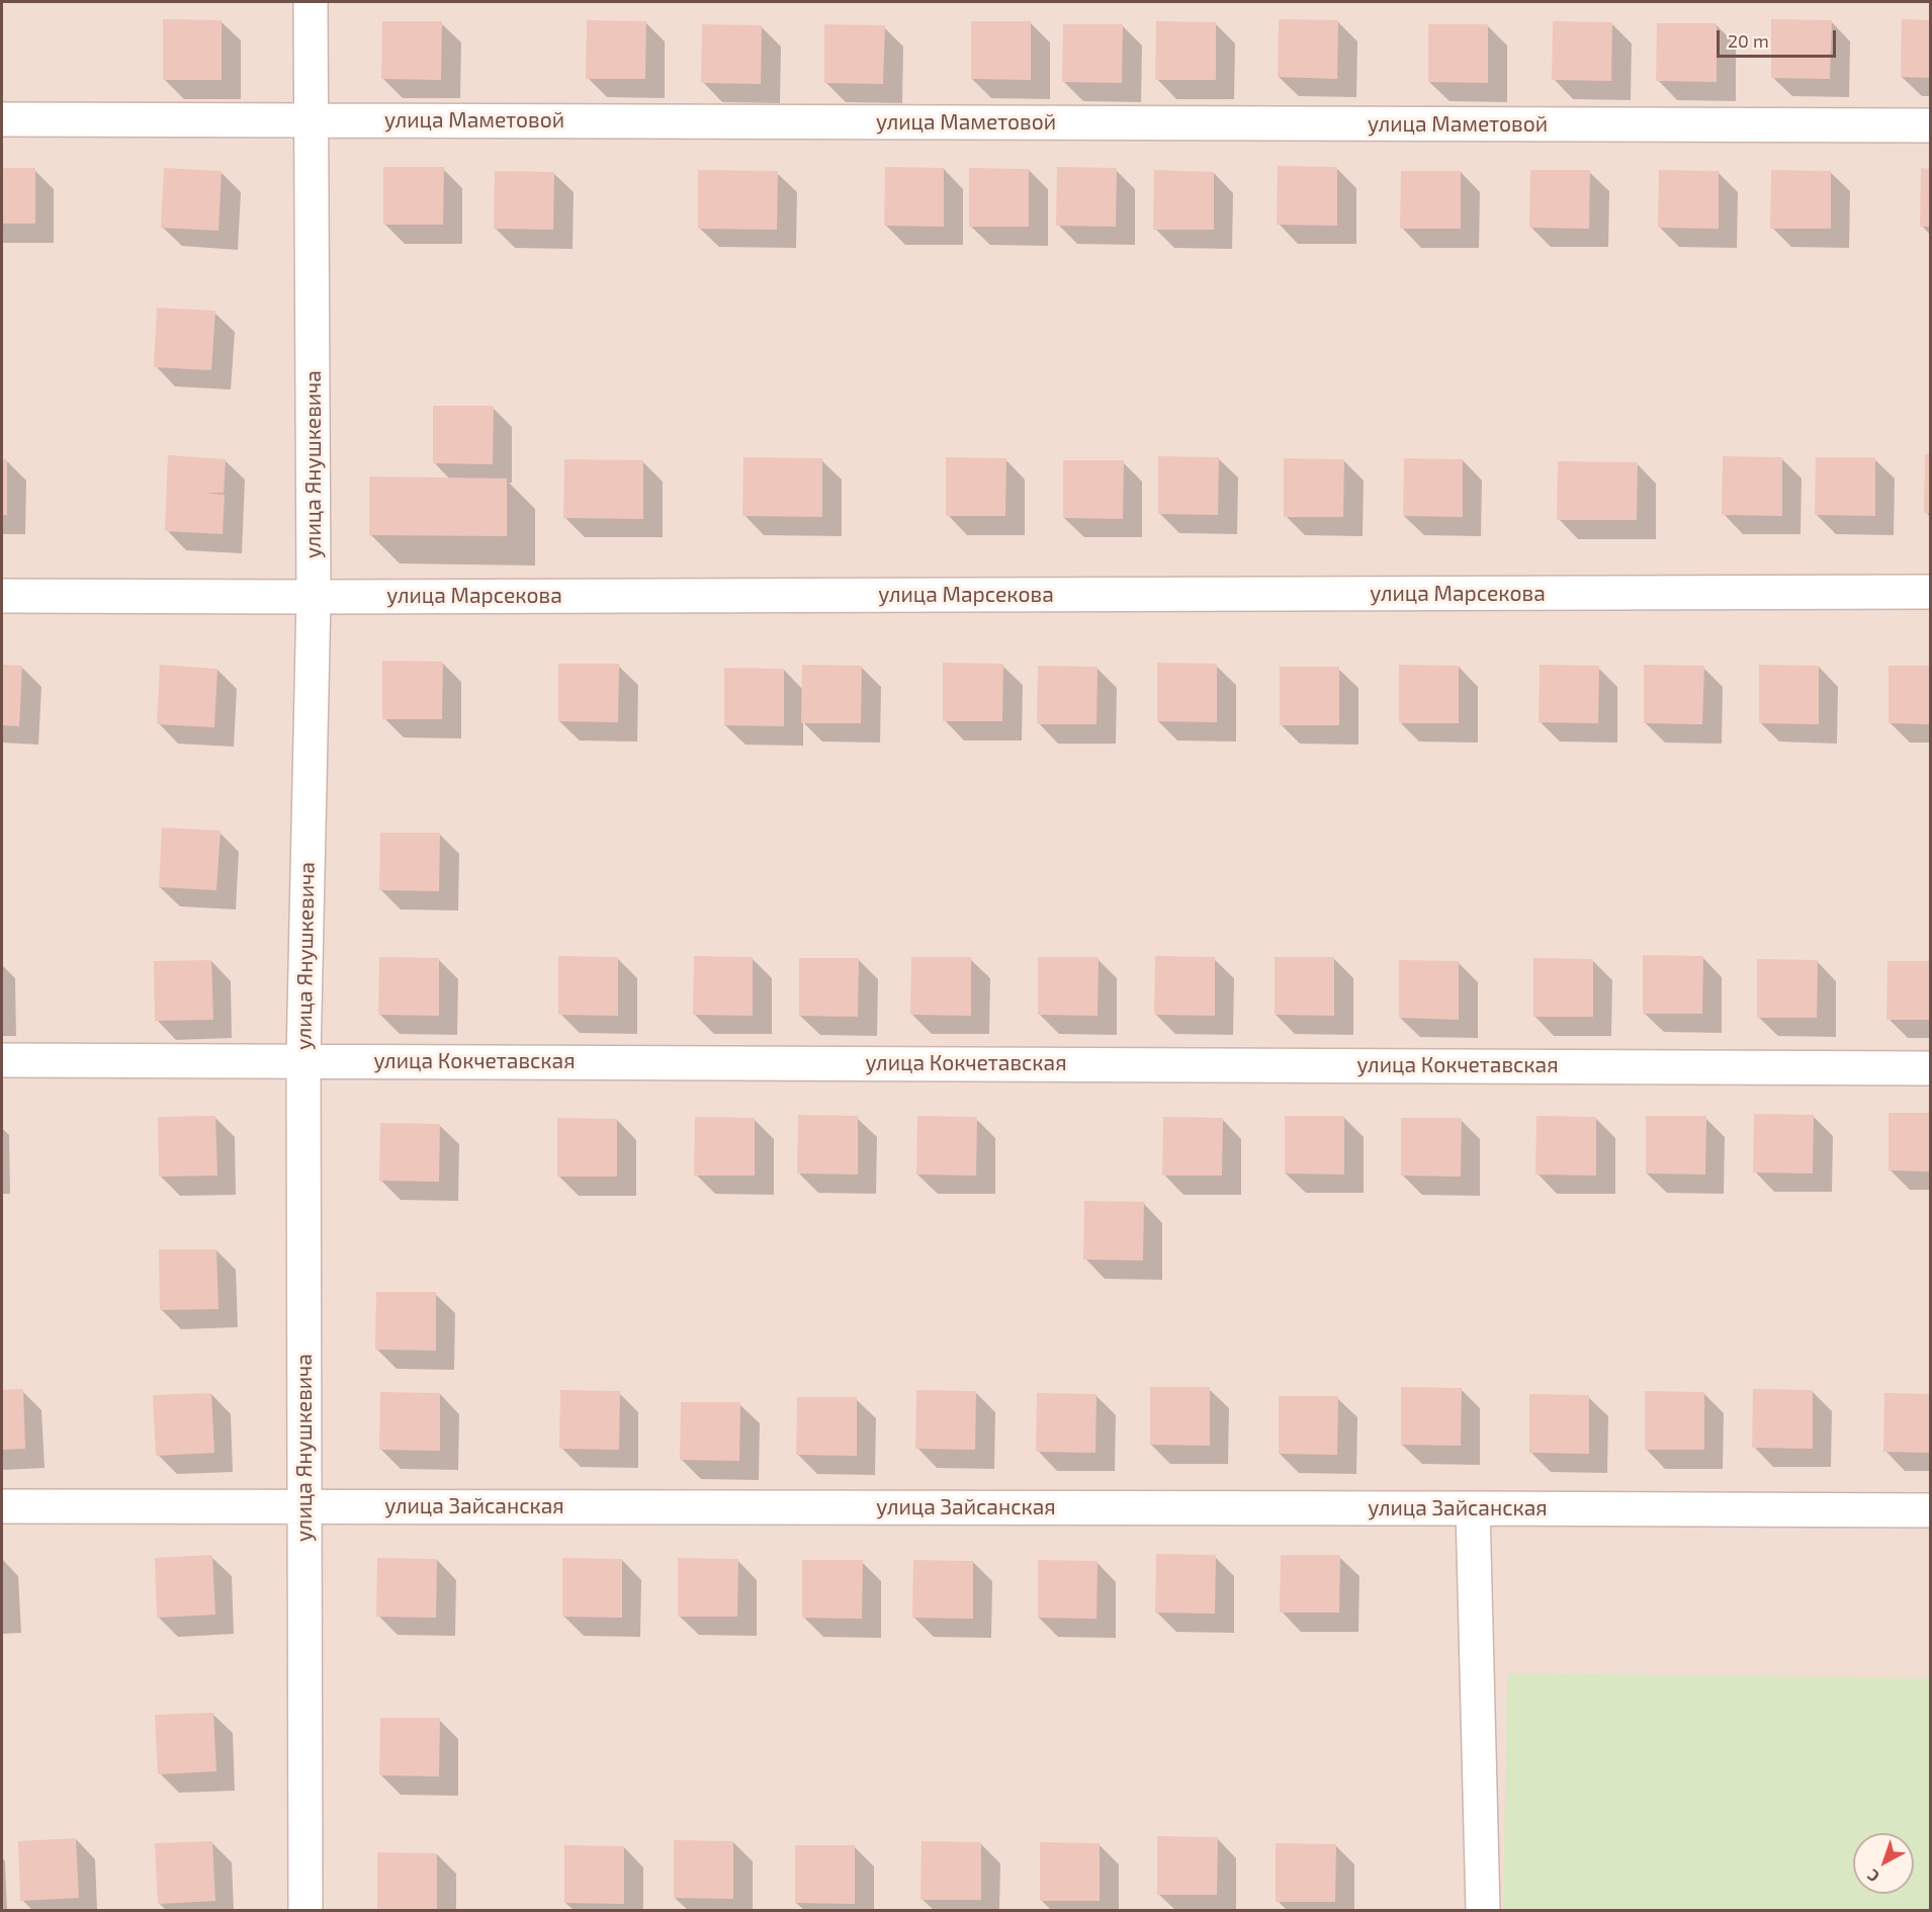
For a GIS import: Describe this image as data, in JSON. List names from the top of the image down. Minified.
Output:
{"streets":{"street":["улица Маметовой","улица Янушкевича","улица Марсекова","улица Кокчетавская","улица Зайсанская"]},"crossings":[["улица Маметовой","улица Янушкевича"],["улица Янушкевича","улица Марсекова"],["улица Янушкевича","улица Кокчетавская"],["улица Янушкевича","улица Зайсанская"]],"scale_bar":"20 m","north":"bottom left"}
